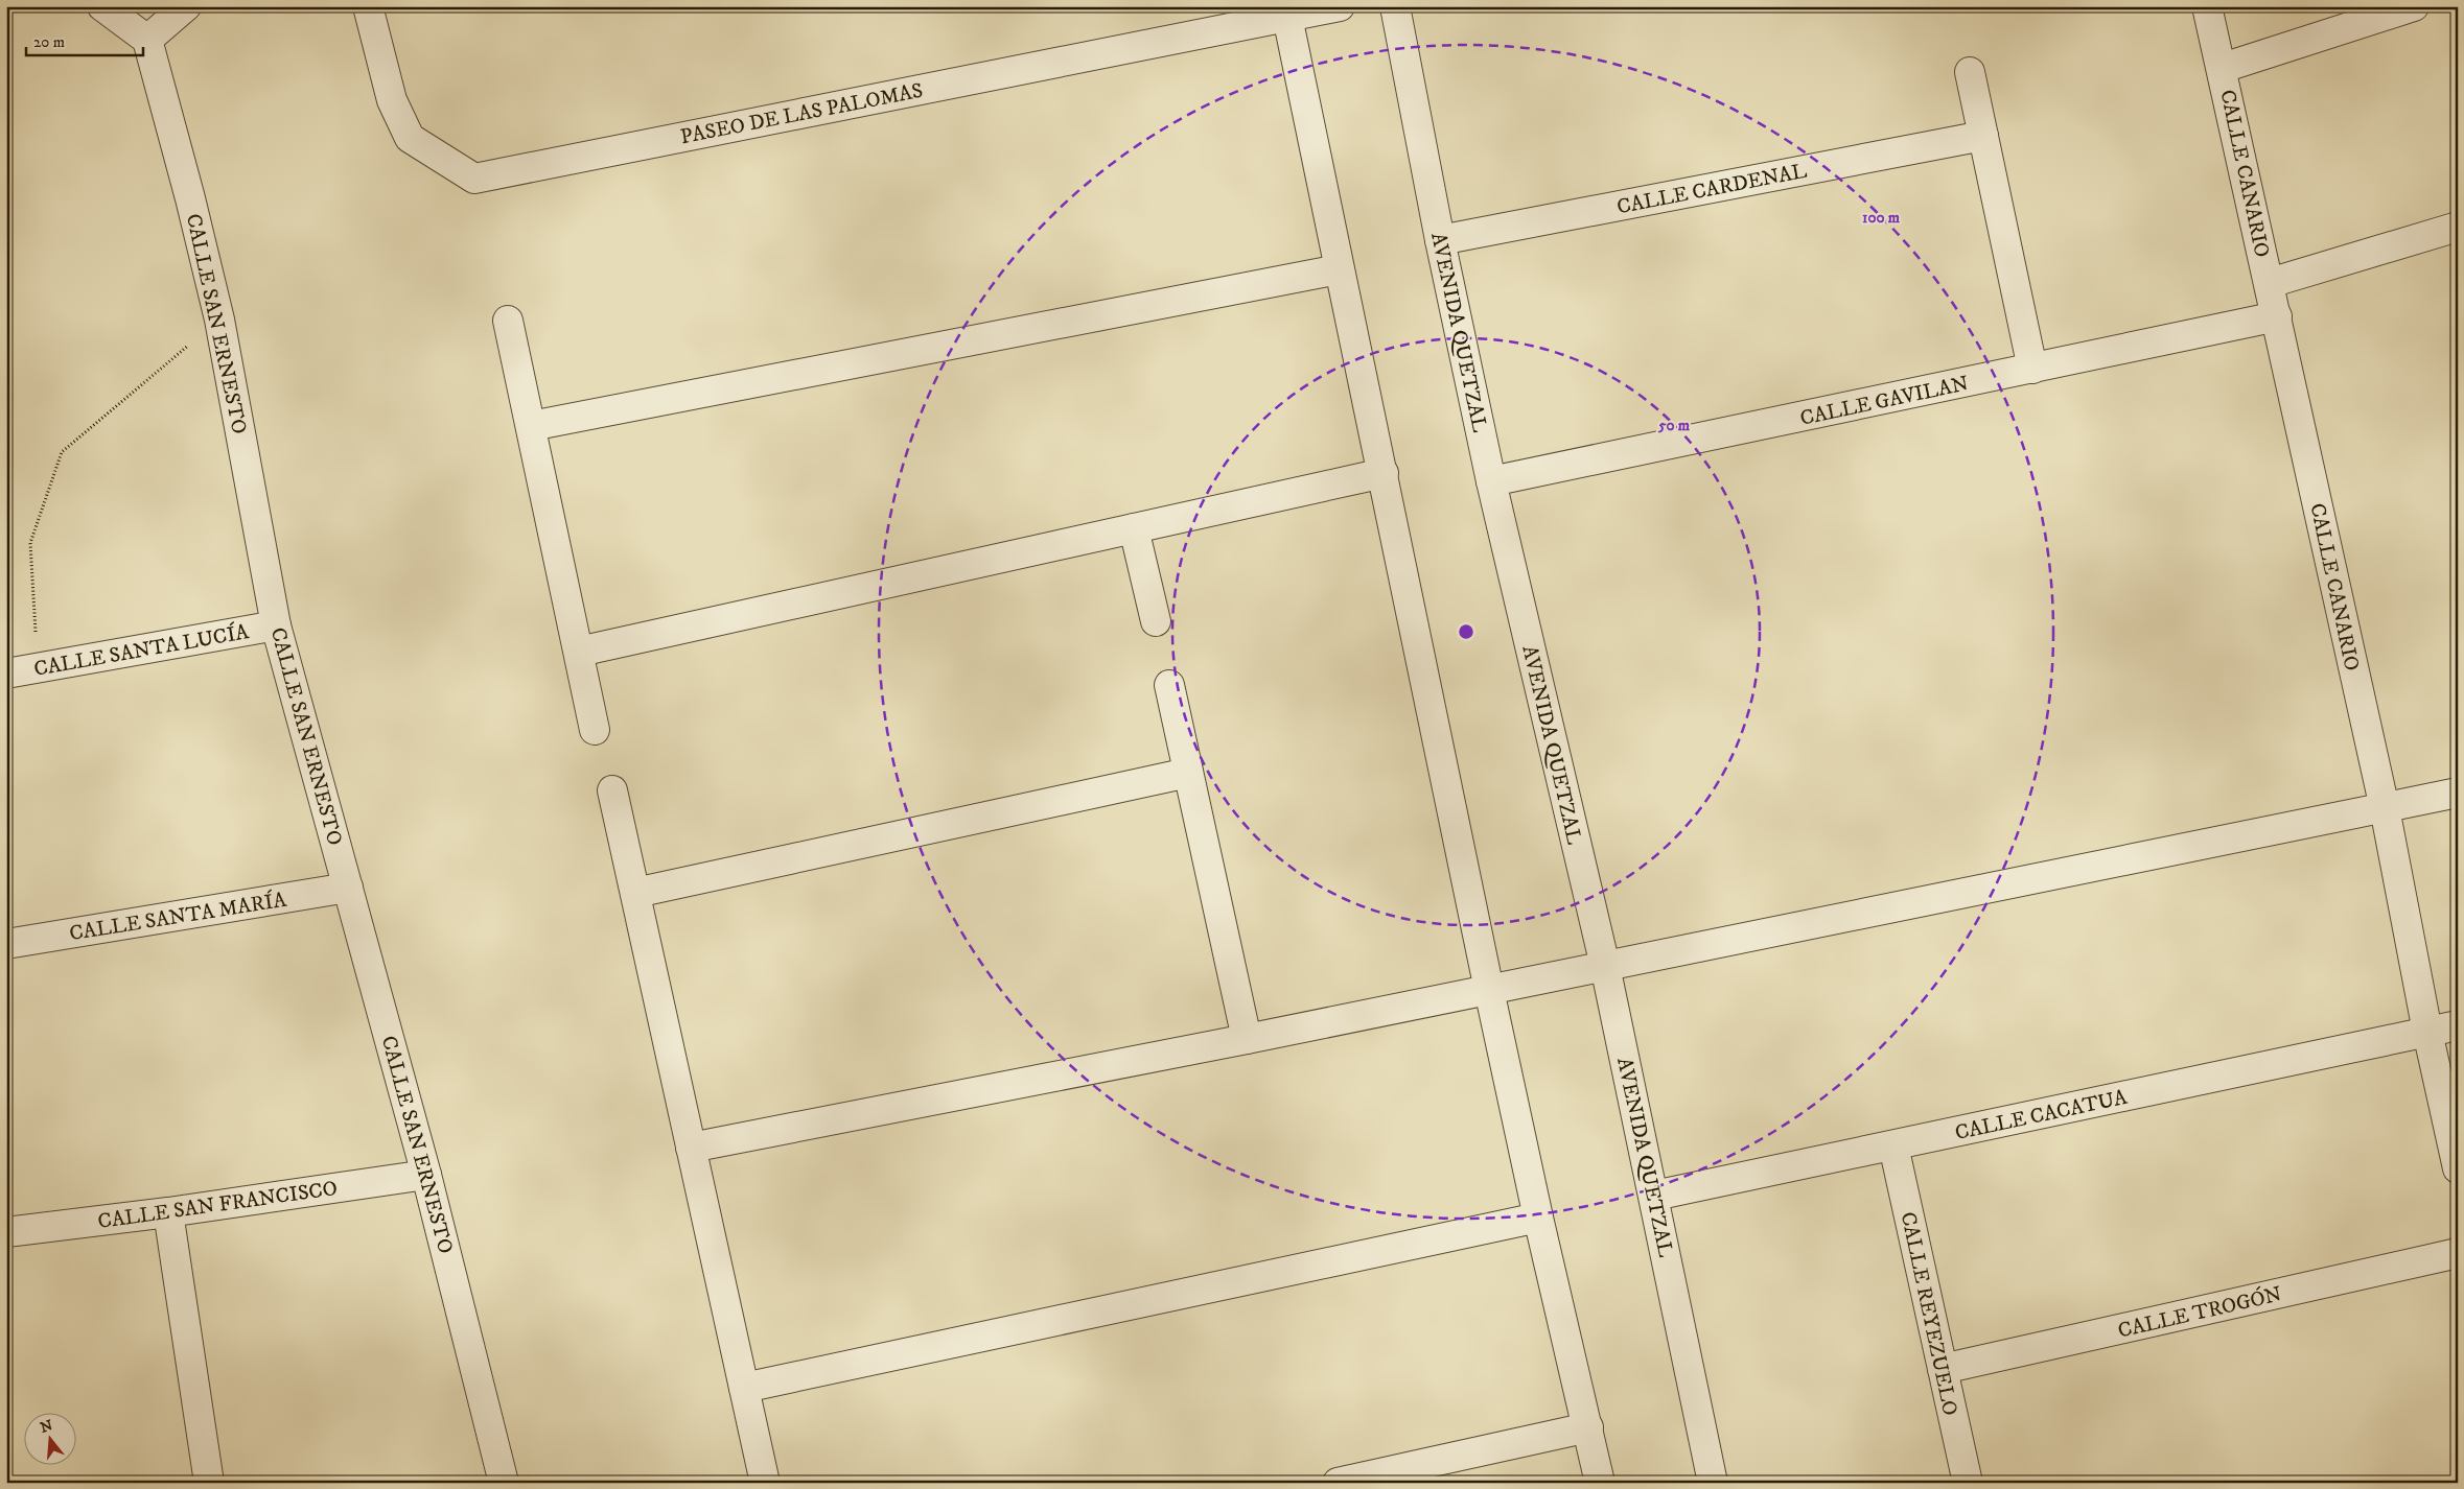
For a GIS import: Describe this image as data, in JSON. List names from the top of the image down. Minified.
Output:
{"streets":{"street":["PASEO DE LAS PALOMAS","CALLE CANARIO","CALLE CARDENAL","CALLE SAN ERNESTO","AVENIDA QUETZAL","CALLE GAVILAN","CALLE SANTA LUCÍA","CALLE SANTA MARÍA","CALLE CACATUA","CALLE SAN FRANCISCO","CALLE TROGÓN","CALLE REYEZUELO"]},"crossings":[["CALLE CANARIO","CALLE GAVILAN"],["CALLE CANARIO","CALLE CACATUA"],["CALLE CARDENAL","AVENIDA QUETZAL"],["CALLE SAN ERNESTO","CALLE SANTA LUCÍA"],["CALLE SAN ERNESTO","CALLE SANTA MARÍA"],["CALLE SAN ERNESTO","CALLE SAN FRANCISCO"],["AVENIDA QUETZAL","CALLE GAVILAN"],["AVENIDA QUETZAL","CALLE CACATUA"],["CALLE CACATUA","CALLE REYEZUELO"],["CALLE TROGÓN","CALLE REYEZUELO"]],"scale_bar":"20 m","north":"top","rings":["100 m","50 m"]}
